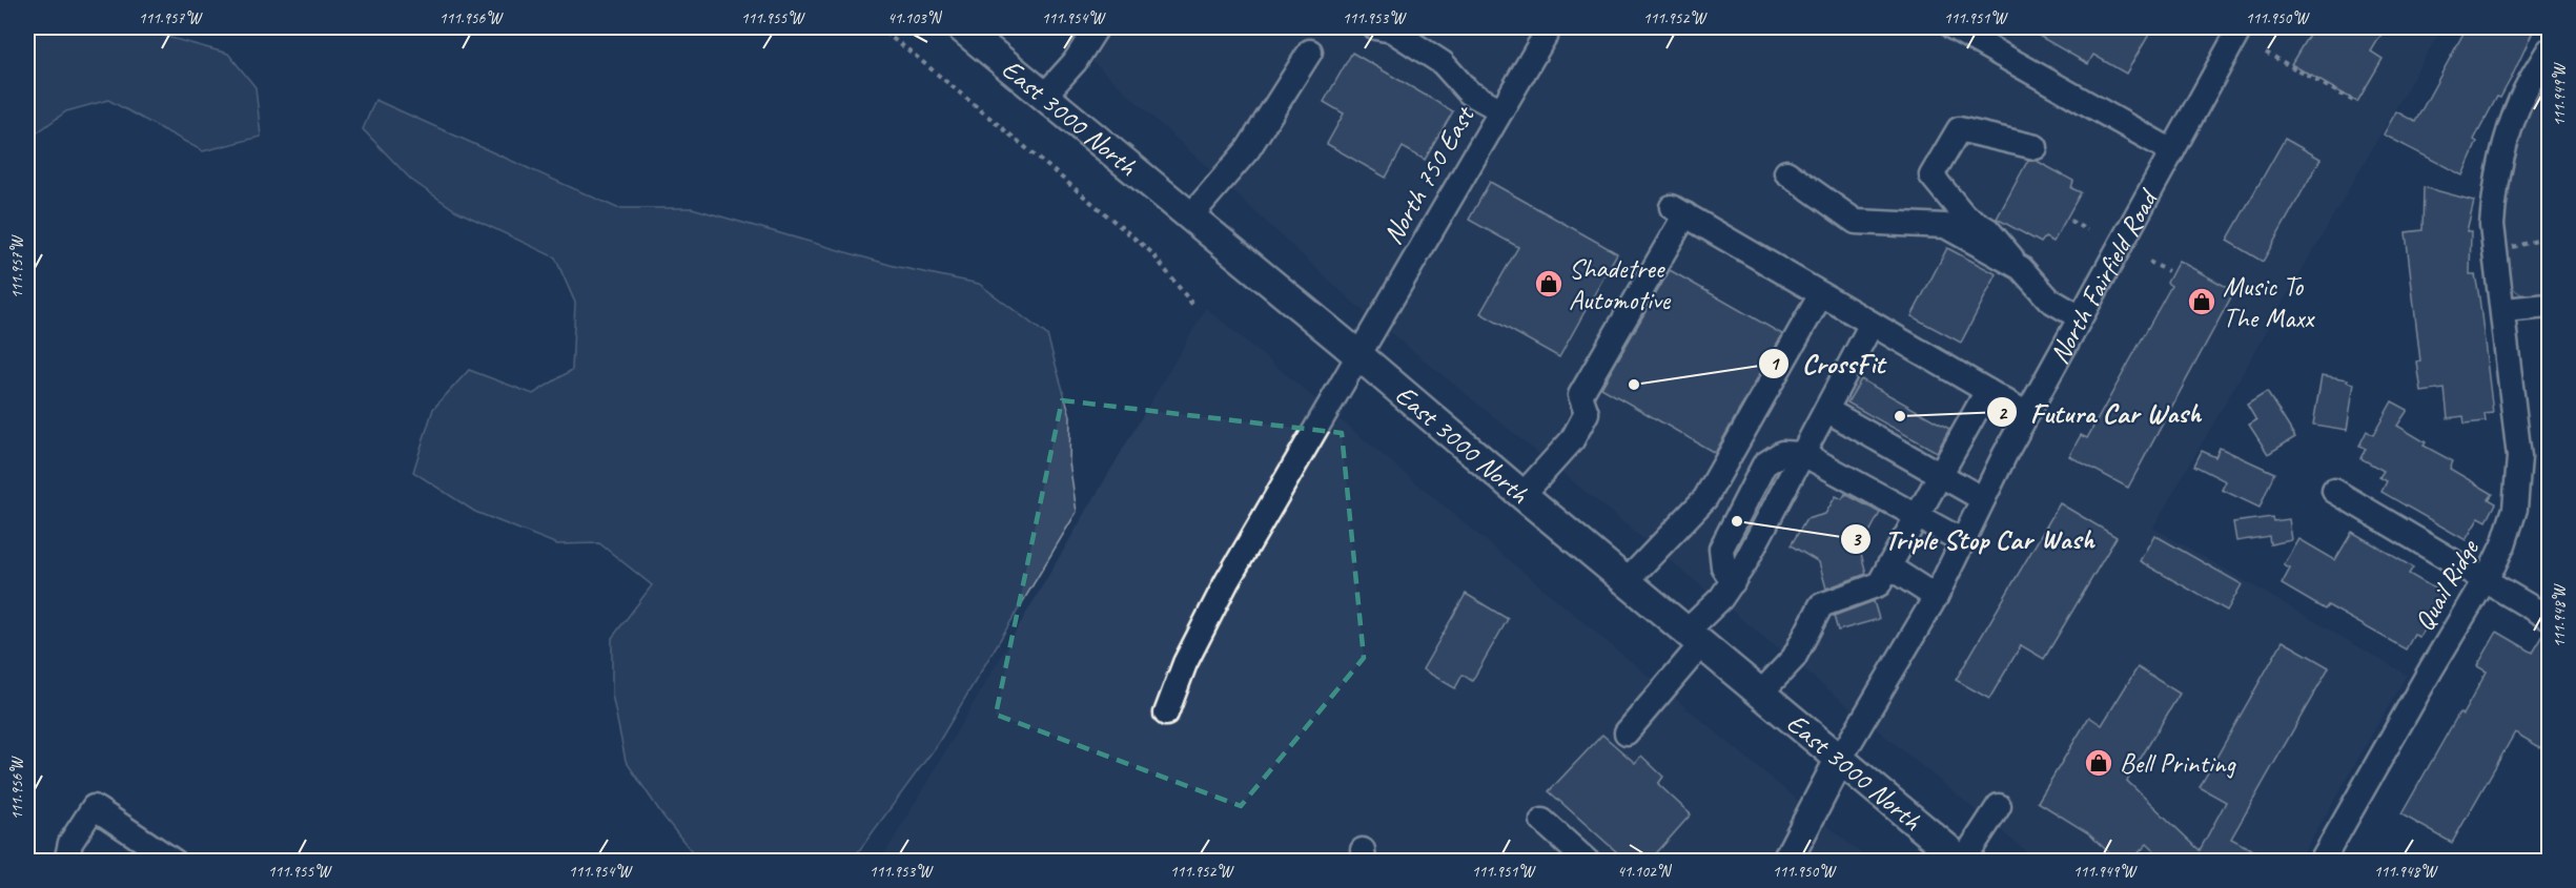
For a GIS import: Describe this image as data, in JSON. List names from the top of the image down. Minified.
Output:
{"streets":{"main road":["East 3000 North","North Fairfield Road"],"street":["North 750 East","Quail Ridge"]},"crossings":[["East 3000 North","North 750 East"],["East 3000 North","North Fairfield Road"]],"places":{"shop":["Shadetree Automotive","Music To The Maxx","Bell Printing"],"other":["CrossFit","Futura Car Wash","Triple Stop Car Wash"]},"coordinates":["111.957°W","111.956°W","111.955°W","41.103°N","111.954°W","111.953°W","111.952°W","111.951°W","111.950°W","111.949°W","111.948°W","41.102°N"]}
